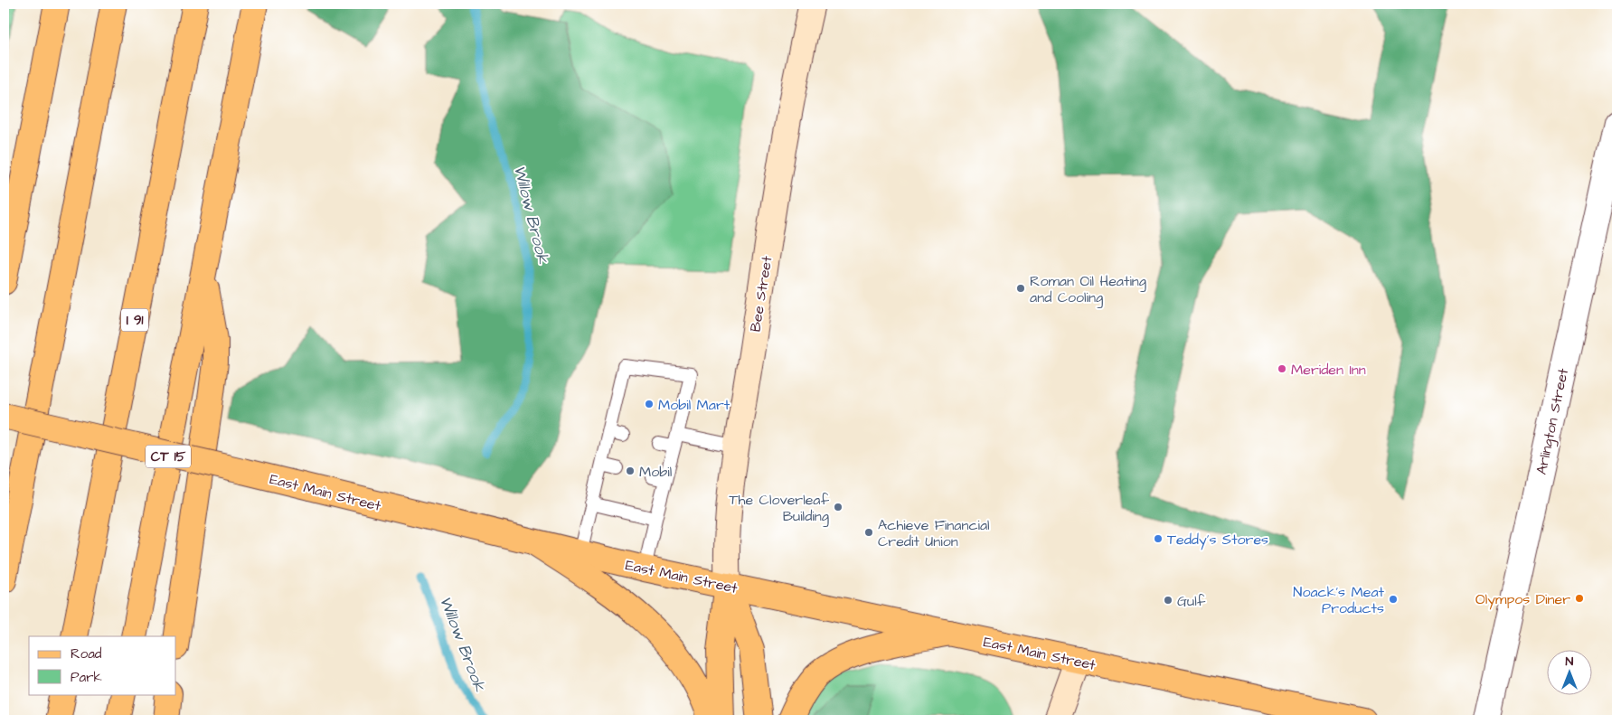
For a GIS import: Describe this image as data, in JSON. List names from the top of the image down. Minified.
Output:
{"streets":{"main road":["I 91","CT 15","East Main Street"],"street":["Bee Street","Arlington Street"]},"crossings":[["Bee Street","East Main Street"]],"water":["Willow Brook"],"places":["Roman Oil Heating and Cooling","Meriden Inn","Mobil Mart","Mobil","The Cloverleaf Building","Achieve Financial Credit Union","Teddy's Stores","Olympos Diner","Noack's Meat Products","Gulf"],"legend":["Road","Park"],"north":"top"}
